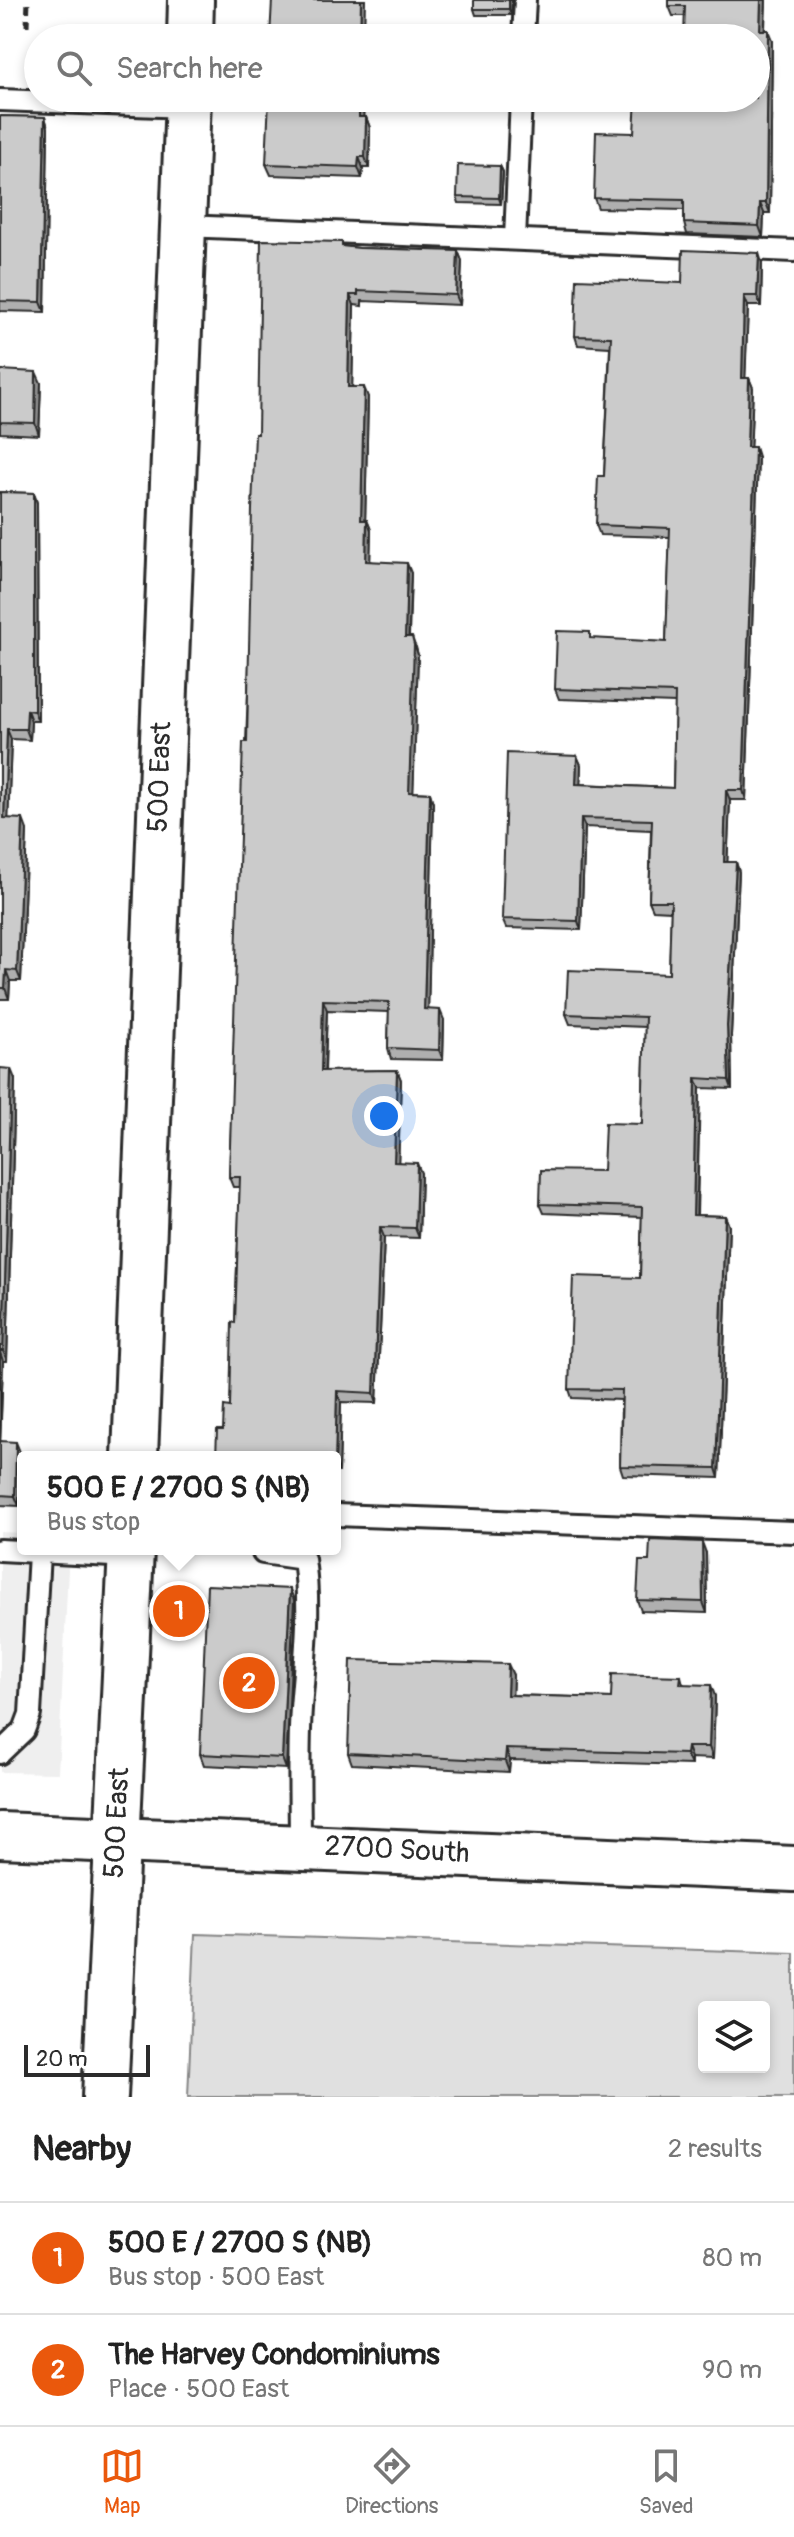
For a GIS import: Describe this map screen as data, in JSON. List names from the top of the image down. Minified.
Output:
{"streets":{"street":["500 East","2700 South"]},"crossings":[["500 East","2700 South"]],"scale_bar":"20 m","page":{"search":"Search here","popup":["500 E / 2700 S (NB)","Bus stop"],"pins":["1","2"],"scale":"20 m","heading":["Nearby","2 results"],"list":[{"mark":"1","name":"500 E / 2700 S (NB)","note":"Bus stop · 500 East","value":"80 m"},{"mark":"2","name":"The Harvey Condominiums","note":"Place · 500 East","value":"90 m"}],"nav":["Map","Directions","Saved"]}}
